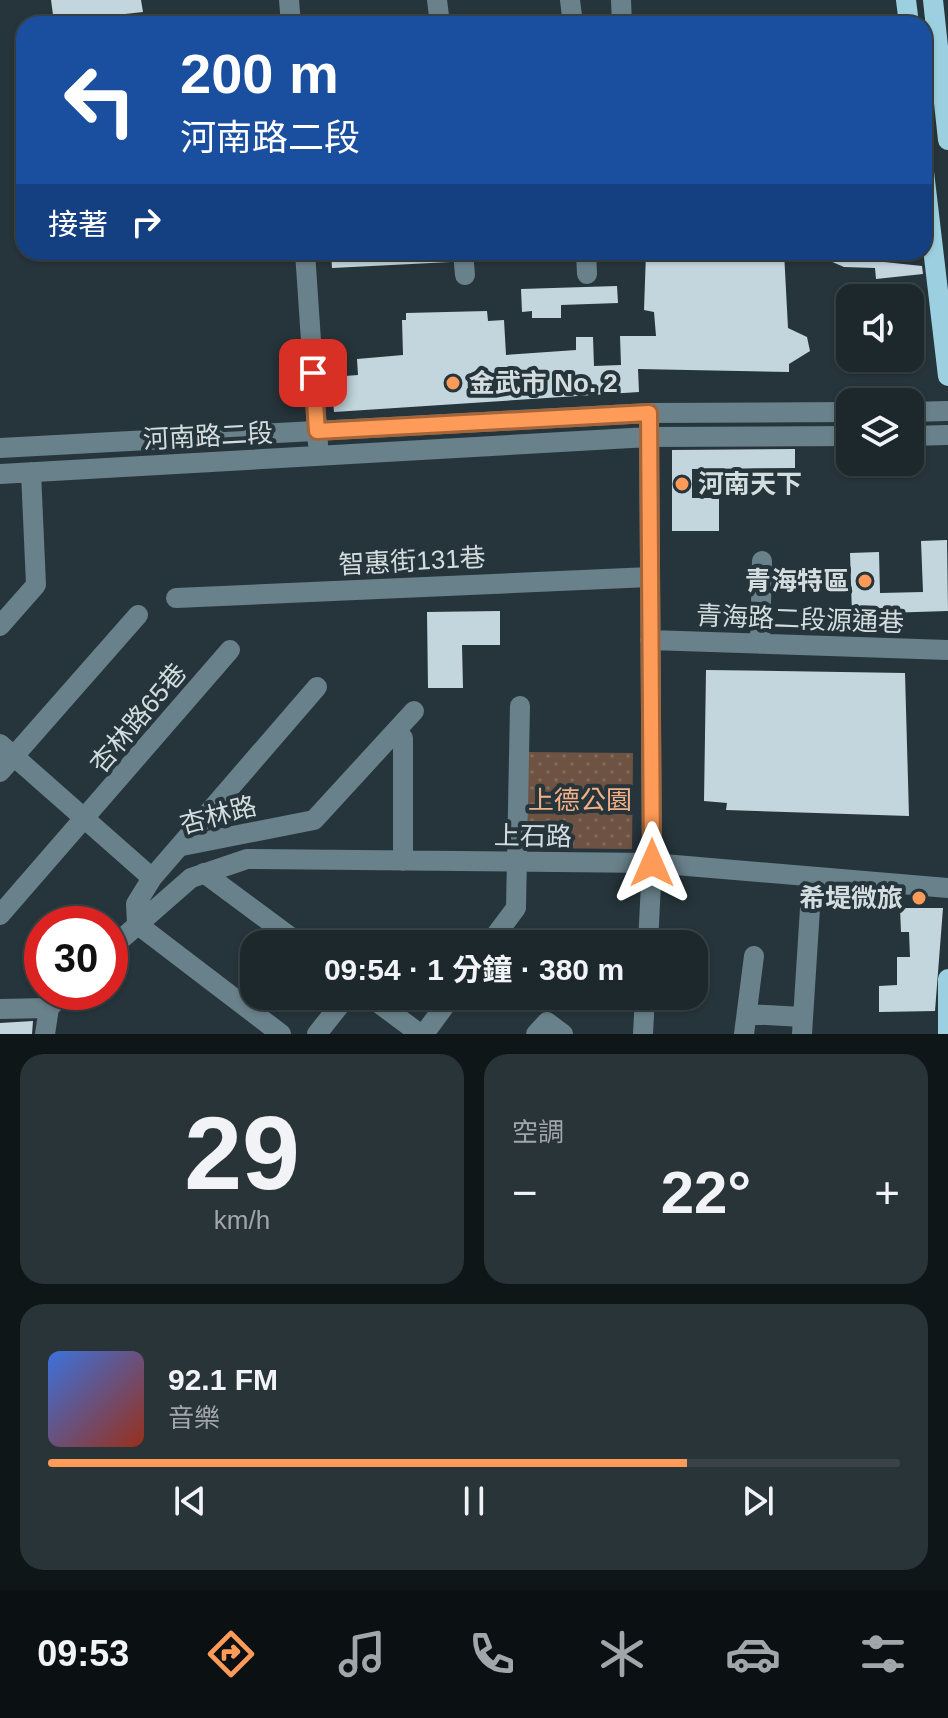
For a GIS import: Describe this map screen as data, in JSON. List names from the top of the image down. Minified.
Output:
{"streets":{"street":["河南路二段","智惠街131巷","青海路二段源通巷","杏林路65巷","杏林路","上石路"]},"parks":["上德公園"],"places":["金武市 No. 2","河南天下","青海特區","希堤微旅"],"page":{"turn":["200 m","河南路二段"],"then":"接著","limit":"30","trip":"09:54 · 1 分鐘 · 380 m","tile":[["29","km/h"],"空調"],"heat":["−","22°","+"],"song":["92.1 FM","音樂"],"tabs":"09:53"}}
